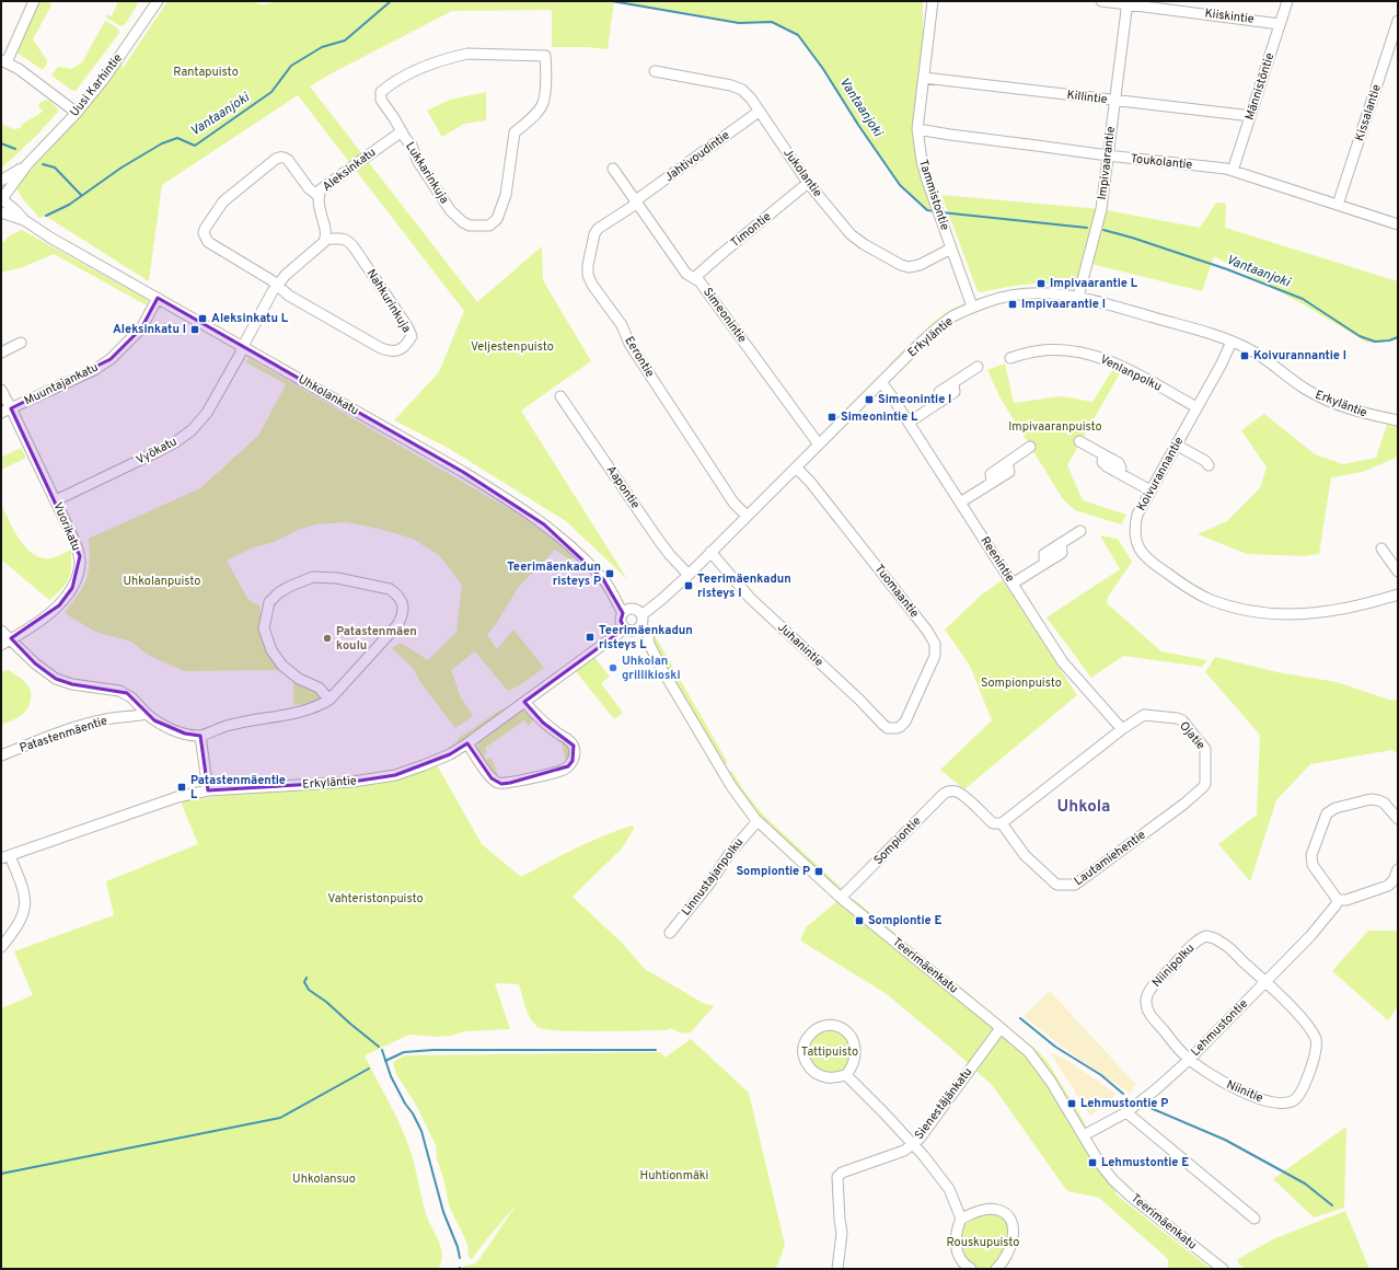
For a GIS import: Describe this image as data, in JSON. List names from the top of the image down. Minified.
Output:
{"streets":{"street":["Kiiskintie","Uusi Karhintie","Männistöntie","Killintie","Kissalantie","Jahtivoudintie","Toukolantie","Impivaarantie","Aleksinkatu","Lukkarinkuja","Jukolantie","Tammistontie","Timontie","Nahkurinkuja","Simeonintie","Erkyläntie","Eerontie","Venlanpolku","Muuntajankatu","Uhkolankatu","Vyökatu","Koivurannantie","Aapontie","Vuorikatu","Reenintie","Tuomaantie","Juhanintie","Patastenmäentie","Ojatie","Sompiontie","Lautamiehentie","Linnustajanpolku","Teerimäenkatu","Niinipolku","Lehmustontie","Niinitie","Sienestäjänkatu"]},"crossings":[["Kiiskintie","Männistöntie"],["Kiiskintie","Impivaarantie"],["Uusi Karhintie","Uhkolankatu"],["Männistöntie","Killintie"],["Männistöntie","Toukolantie"],["Killintie","Impivaarantie"],["Killintie","Tammistontie"],["Kissalantie","Toukolantie"],["Jahtivoudintie","Jukolantie"],["Jahtivoudintie","Simeonintie"],["Jahtivoudintie","Eerontie"],["Toukolantie","Impivaarantie"],["Toukolantie","Tammistontie"],["Impivaarantie","Erkyläntie"],["Aleksinkatu","Lukkarinkuja"],["Aleksinkatu","Nahkurinkuja"],["Jukolantie","Tammistontie"],["Jukolantie","Timontie"],["Tammistontie","Erkyläntie"],["Timontie","Simeonintie"],["Simeonintie","Erkyläntie"],["Simeonintie","Eerontie"],["Erkyläntie","Eerontie"],["Erkyläntie","Uhkolankatu"],["Erkyläntie","Koivurannantie"],["Erkyläntie","Aapontie"],["Erkyläntie","Reenintie"],["Erkyläntie","Tuomaantie"],["Erkyläntie","Juhanintie"],["Erkyläntie","Teerimäenkatu"],["Venlanpolku","Koivurannantie"],["Muuntajankatu","Uhkolankatu"],["Muuntajankatu","Vuorikatu"],["Uhkolankatu","Vyökatu"],["Uhkolankatu","Teerimäenkatu"],["Vyökatu","Vuorikatu"],["Reenintie","Ojatie"],["Tuomaantie","Juhanintie"],["Ojatie","Lautamiehentie"],["Sompiontie","Lautamiehentie"],["Sompiontie","Teerimäenkatu"],["Linnustajanpolku","Teerimäenkatu"],["Teerimäenkatu","Lehmustontie"],["Teerimäenkatu","Sienestäjänkatu"],["Niinipolku","Lehmustontie"],["Niinipolku","Niinitie"],["Lehmustontie","Niinitie"]],"districts":["Uhkola"],"water":["Vantaanjoki"],"parks":["Rantapuisto","Veljestenpuisto","Impivaaranpuisto","Uhkolanpuisto","Sompionpuisto","Vahteristonpuisto","Tattipuisto","Huhtionmäki","Uhkolansuo","Rouskupuisto"],"places":{"transit":["Impivaarantie L","Impivaarantie I","Aleksinkatu L","Aleksinkatu I","Koivurannantie I","Simeonintie I","Simeonintie L","Teerimäenkadun risteys P","Teerimäenkadun risteys I","Teerimäenkadun risteys L","Patastenmäentie L","Sompiontie P","Sompiontie E","Lehmustontie P","Lehmustontie E"],"other":["Patastenmäen koulu","Uhkolan grillikioski"]}}
